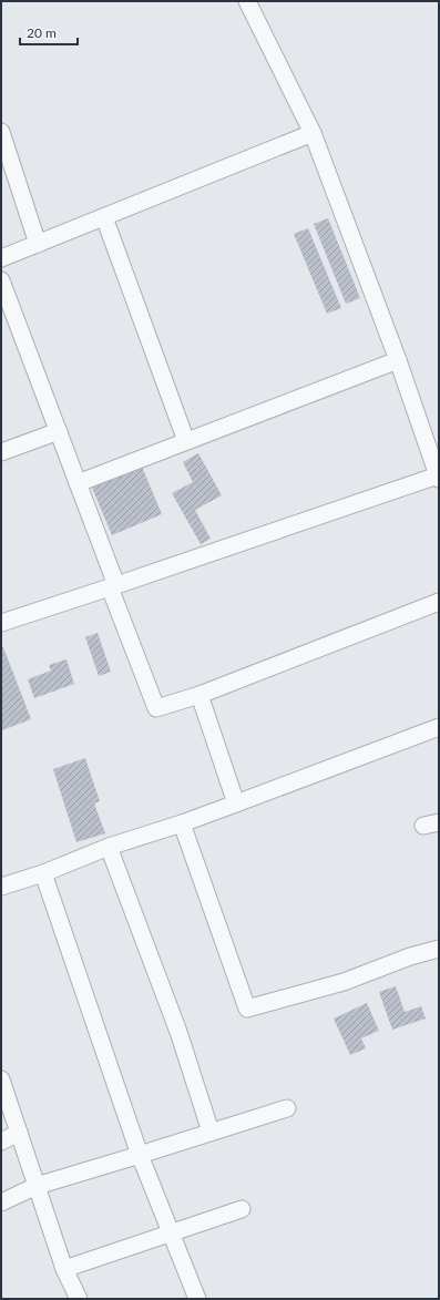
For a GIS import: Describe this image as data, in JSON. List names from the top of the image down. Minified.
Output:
{"scale_bar":"20 m"}
